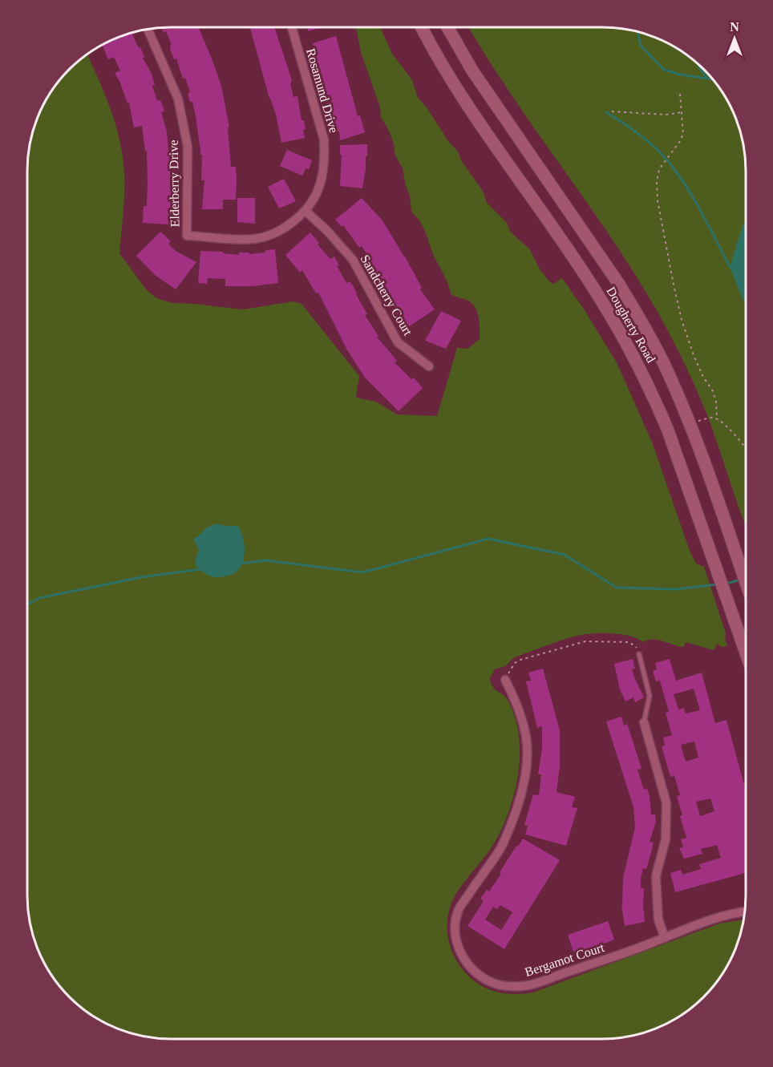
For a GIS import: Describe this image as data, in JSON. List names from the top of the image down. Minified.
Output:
{"streets":{"main road":["Dougherty Road"],"street":["Rosamund Drive","Elderberry Drive","Sandcherry Court","Bergamot Court"]},"crossings":[["Rosamund Drive","Elderberry Drive"],["Rosamund Drive","Sandcherry Court"]],"north":"top"}
